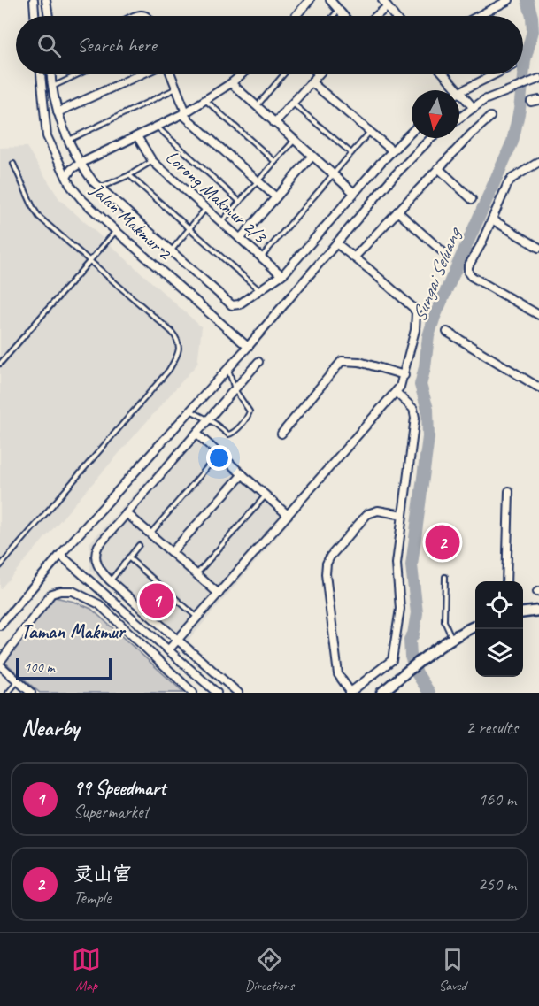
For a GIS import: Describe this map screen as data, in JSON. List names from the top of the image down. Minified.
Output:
{"streets":{"street":["Lorong Makmur 2/3","Jalan Makmur 2"]},"crossings":[["Lorong Makmur 2/3","Jalan Makmur 2"]],"districts":["Taman Makmur"],"water":["Sungai Seluang"],"scale_bar":"100 m","north":"bottom","page":{"search":"Search here","pins":["2","1"],"scale":"100 m","heading":["Nearby","2 results"],"list":[{"mark":"1","name":"99 Speedmart","note":"Supermarket","value":"160 m"},{"mark":"2","name":"灵山宫","note":"Temple","value":"250 m"}],"nav":["Map","Directions","Saved"]}}
